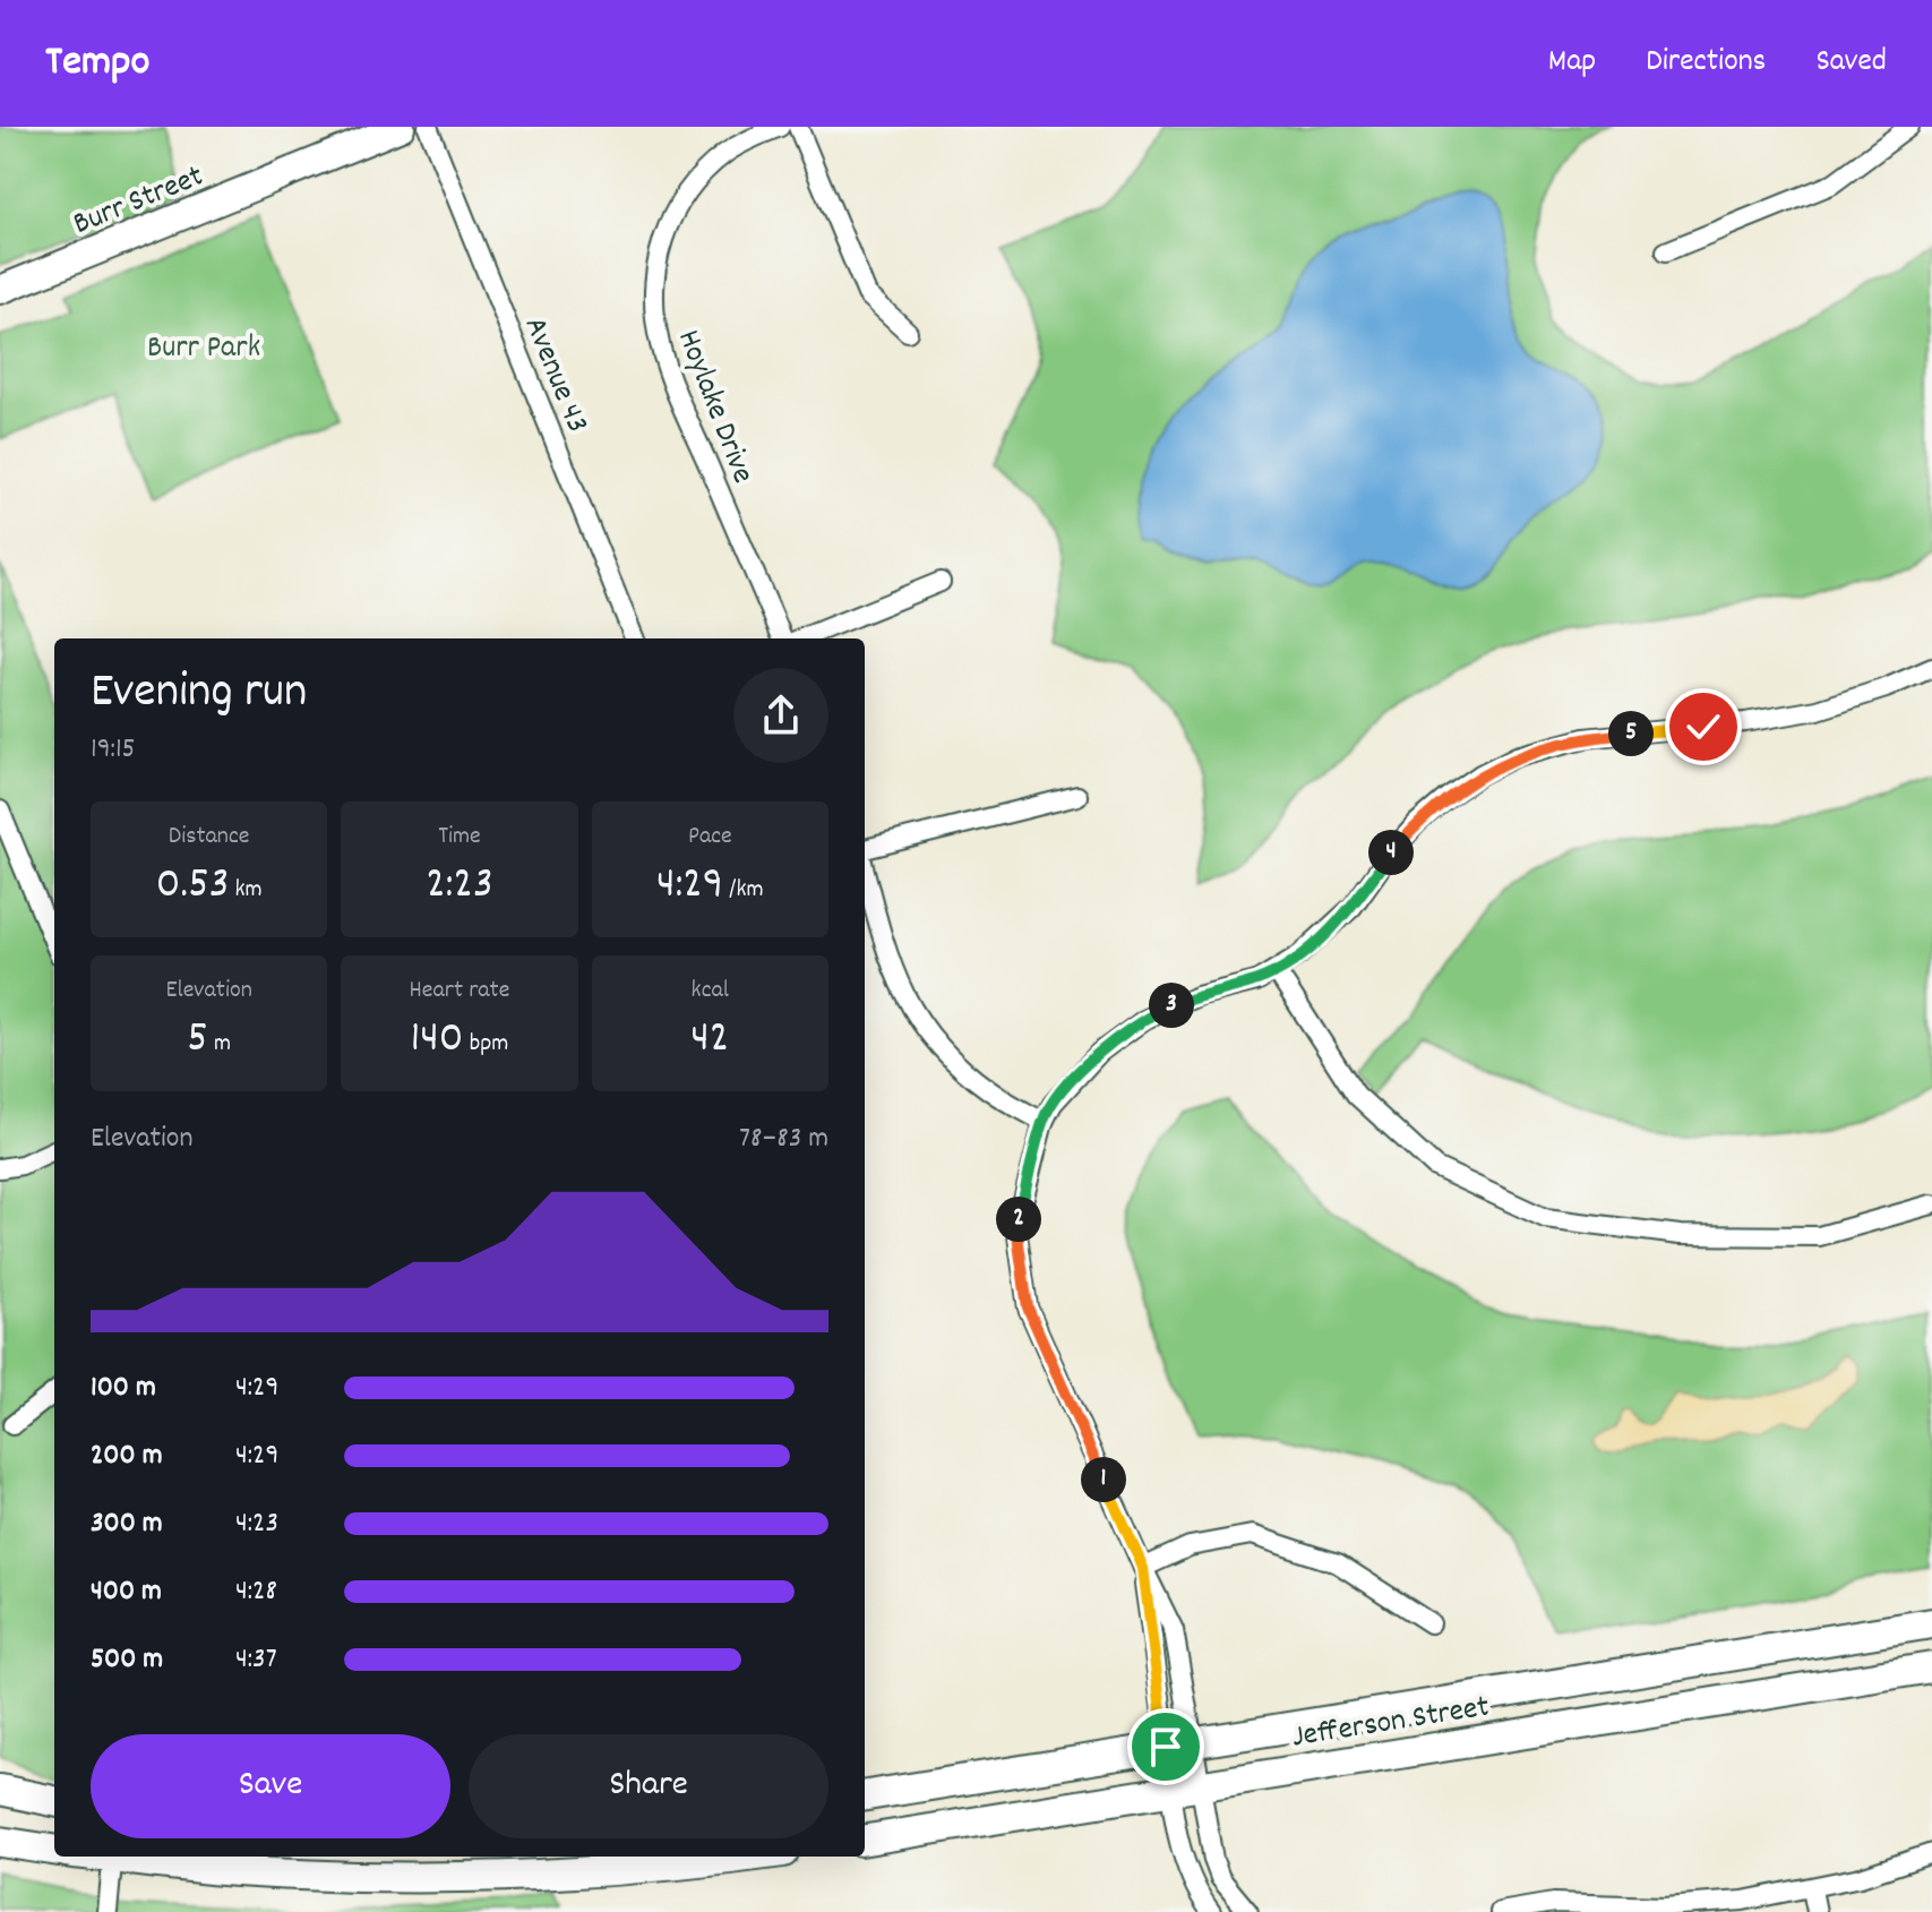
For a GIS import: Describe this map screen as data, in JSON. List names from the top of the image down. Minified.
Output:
{"streets":{"main road":["Jefferson Street"],"street":["Burr Street","Avenue 43","Hoylake Drive"]},"parks":["Burr Park"],"page":{"header":"Tempo","nav":["Map","Directions","Saved"],"heading":["Evening run","19:15"],"pins":["5","4","3","2","1"],"stats":[["Distance","0.53 km"],["Time","2:23"],["Pace","4:29 /km"],["Elevation","5 m"],["Heart rate","140 bpm"],["kcal","42"]],"chart":["Elevation","78–83 m"],"list":[{"name":"100 m","note":"4:29"},{"name":"200 m","note":"4:29"},{"name":"300 m","note":"4:23"},{"name":"400 m","note":"4:28"},{"name":"500 m","note":"4:37"}],"buttons":["Save","Share"]}}
